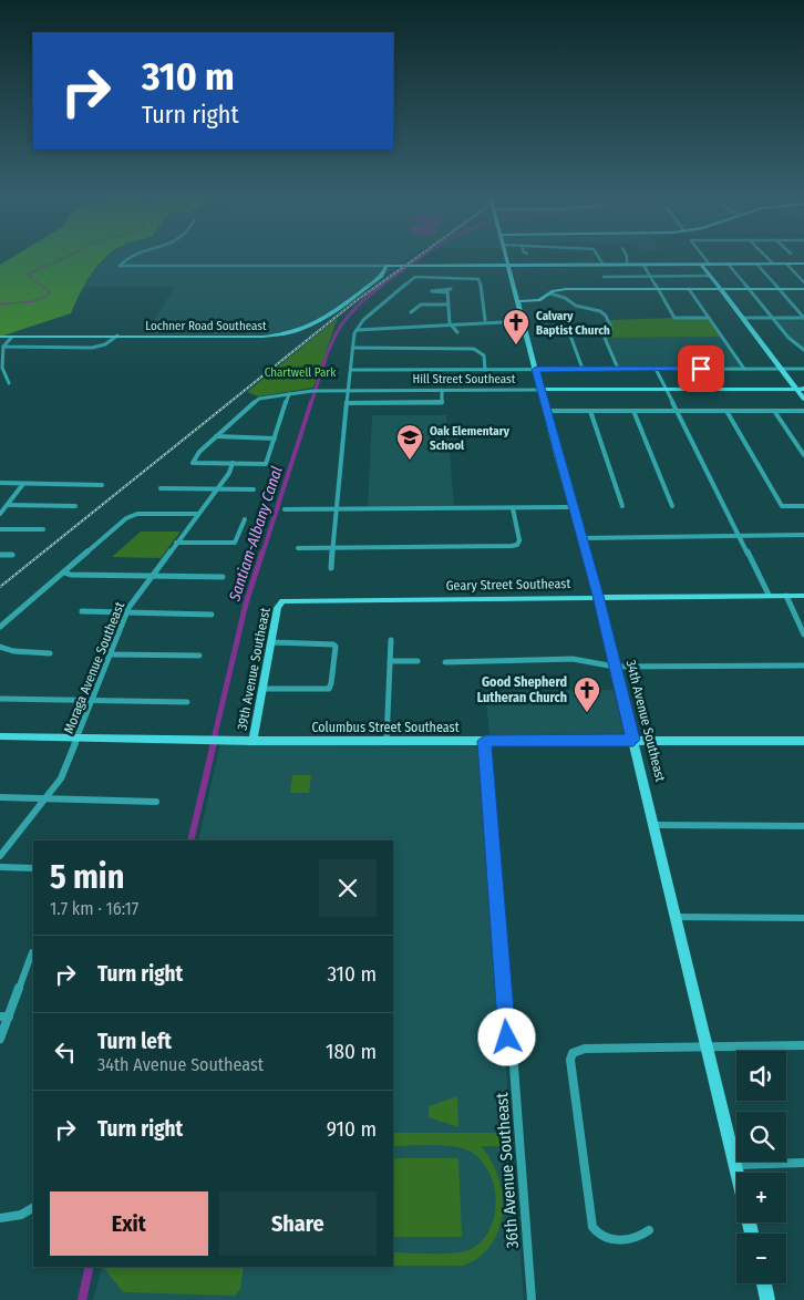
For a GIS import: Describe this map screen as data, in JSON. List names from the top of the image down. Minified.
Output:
{"streets":{"street":["Lochner Road Southeast","Hill Street Southeast","Geary Street Southeast","Moraga Avenue Southeast","39th Avenue Southeast","34th Avenue Southeast","Columbus Street Southeast","36th Avenue Southeast"]},"crossings":[["Hill Street Southeast","Moraga Avenue Southeast"],["Hill Street Southeast","34th Avenue Southeast"],["Geary Street Southeast","39th Avenue Southeast"],["Geary Street Southeast","34th Avenue Southeast"],["Moraga Avenue Southeast","Columbus Street Southeast"],["39th Avenue Southeast","Columbus Street Southeast"],["34th Avenue Southeast","Columbus Street Southeast"],["Columbus Street Southeast","36th Avenue Southeast"]],"water":["Santiam-Albany Canal"],"parks":["Chartwell Park"],"places":{"church":["Calvary Baptist Church","Good Shepherd Lutheran Church"],"school or university":["Oak Elementary School"]},"page":{"turn":["310 m","Turn right"],"heading":["5 min","1.7 km · 16:17"],"list":[{"name":"Turn right","value":"310 m"},{"name":"Turn left","note":"34th Avenue Southeast","value":"180 m"},{"name":"Turn right","value":"910 m"}],"map_buttons":["+","−"],"buttons":["Exit","Share"]}}
